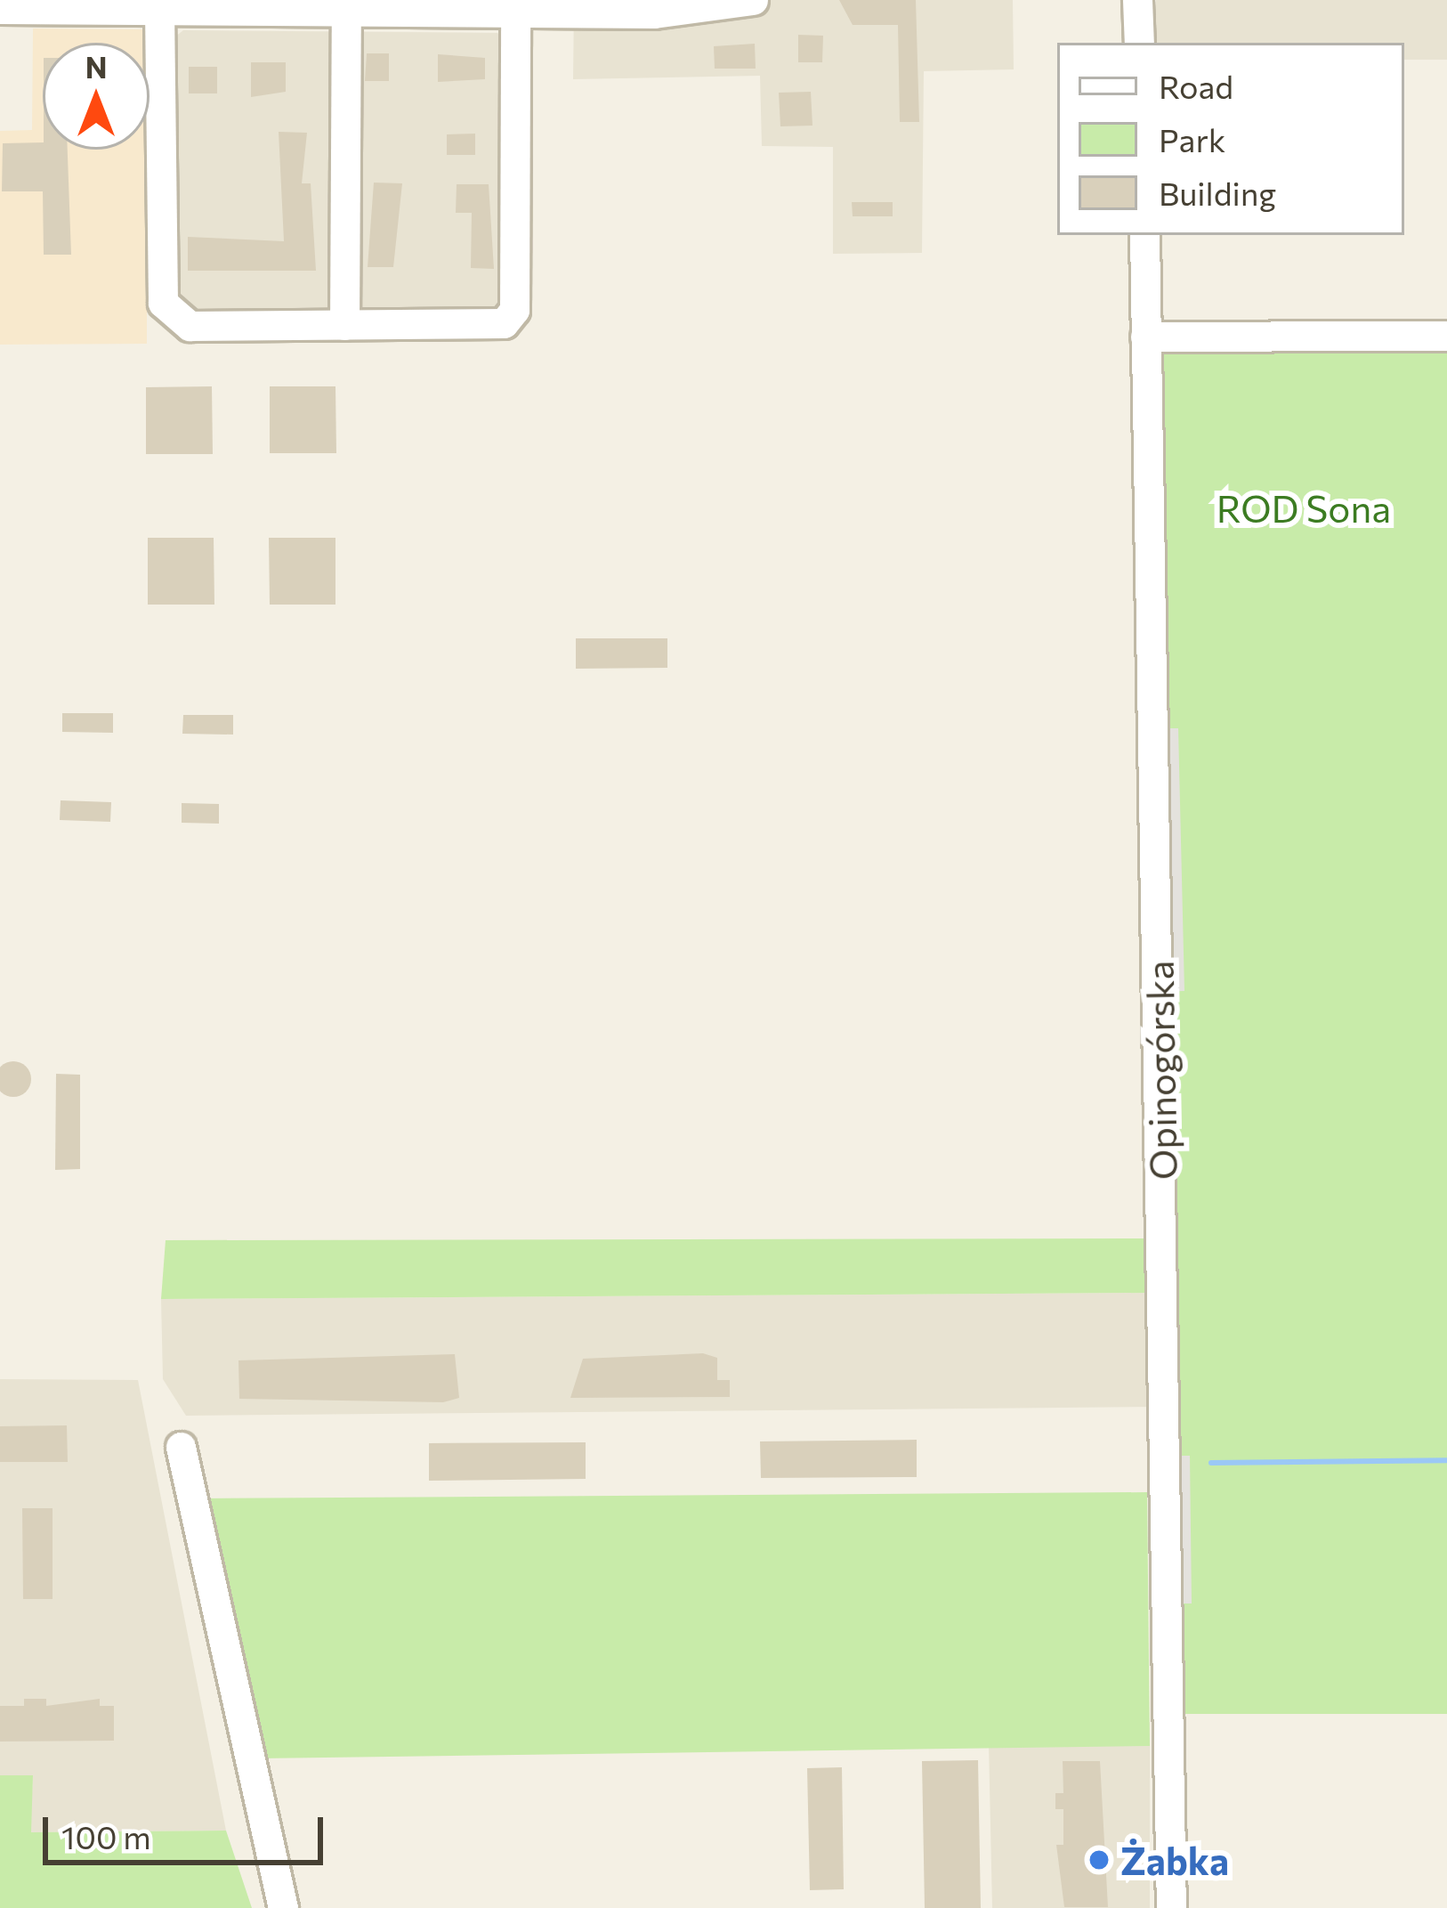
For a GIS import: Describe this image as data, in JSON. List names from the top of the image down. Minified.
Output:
{"streets":{"street":["Opinogórska"]},"parks":["ROD Sona"],"places":["Żabka"],"legend":["Road","Park","Building"],"scale_bar":"100 m","north":"top"}
